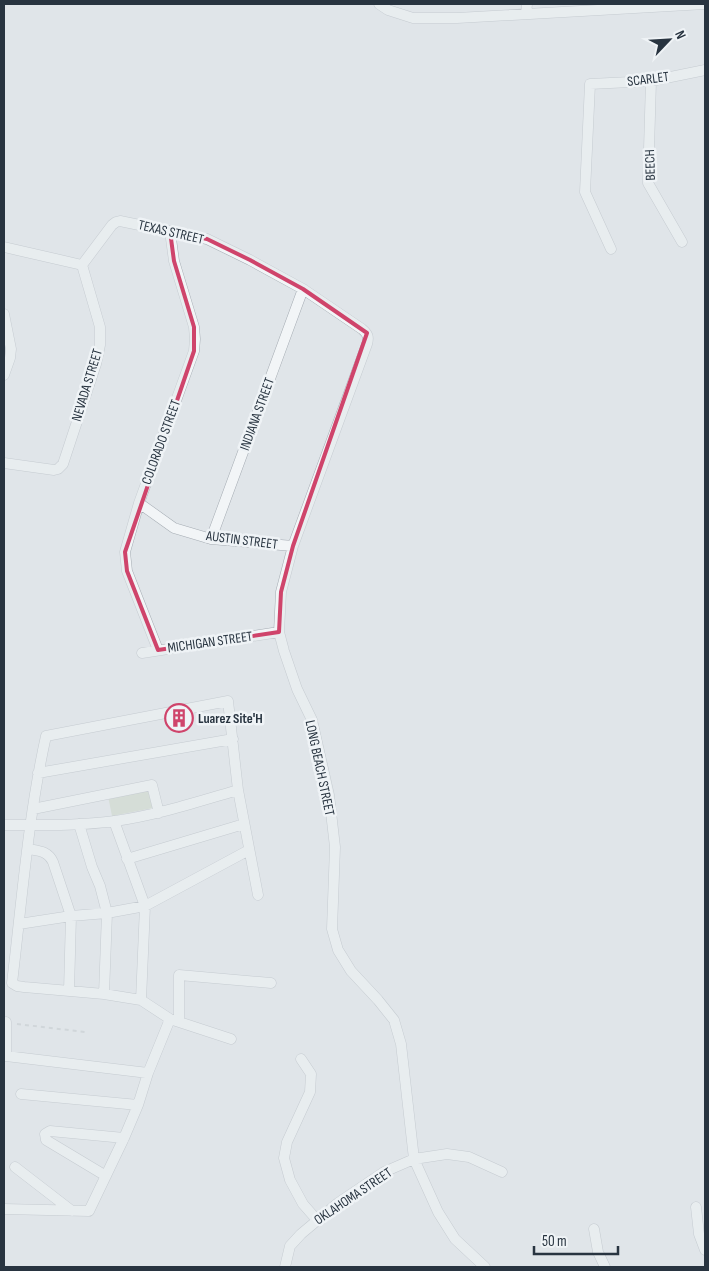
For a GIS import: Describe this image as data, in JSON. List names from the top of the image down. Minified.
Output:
{"streets":{"street":["SCARLET","BEECH","TEXAS STREET","NEVADA STREET","INDIANA STREET","COLORADO STREET","AUSTIN STREET","MICHIGAN STREET","LONG BEACH STREET","OKLAHOMA STREET"]},"crossings":[["SCARLET","BEECH"],["TEXAS STREET","NEVADA STREET"],["TEXAS STREET","INDIANA STREET"],["TEXAS STREET","COLORADO STREET"],["TEXAS STREET","LONG BEACH STREET"],["INDIANA STREET","AUSTIN STREET"],["COLORADO STREET","AUSTIN STREET"],["COLORADO STREET","MICHIGAN STREET"],["AUSTIN STREET","LONG BEACH STREET"],["MICHIGAN STREET","LONG BEACH STREET"],["LONG BEACH STREET","OKLAHOMA STREET"]],"places":{"building":["Luarez Site'H"]},"scale_bar":"50 m","north":"top right"}
